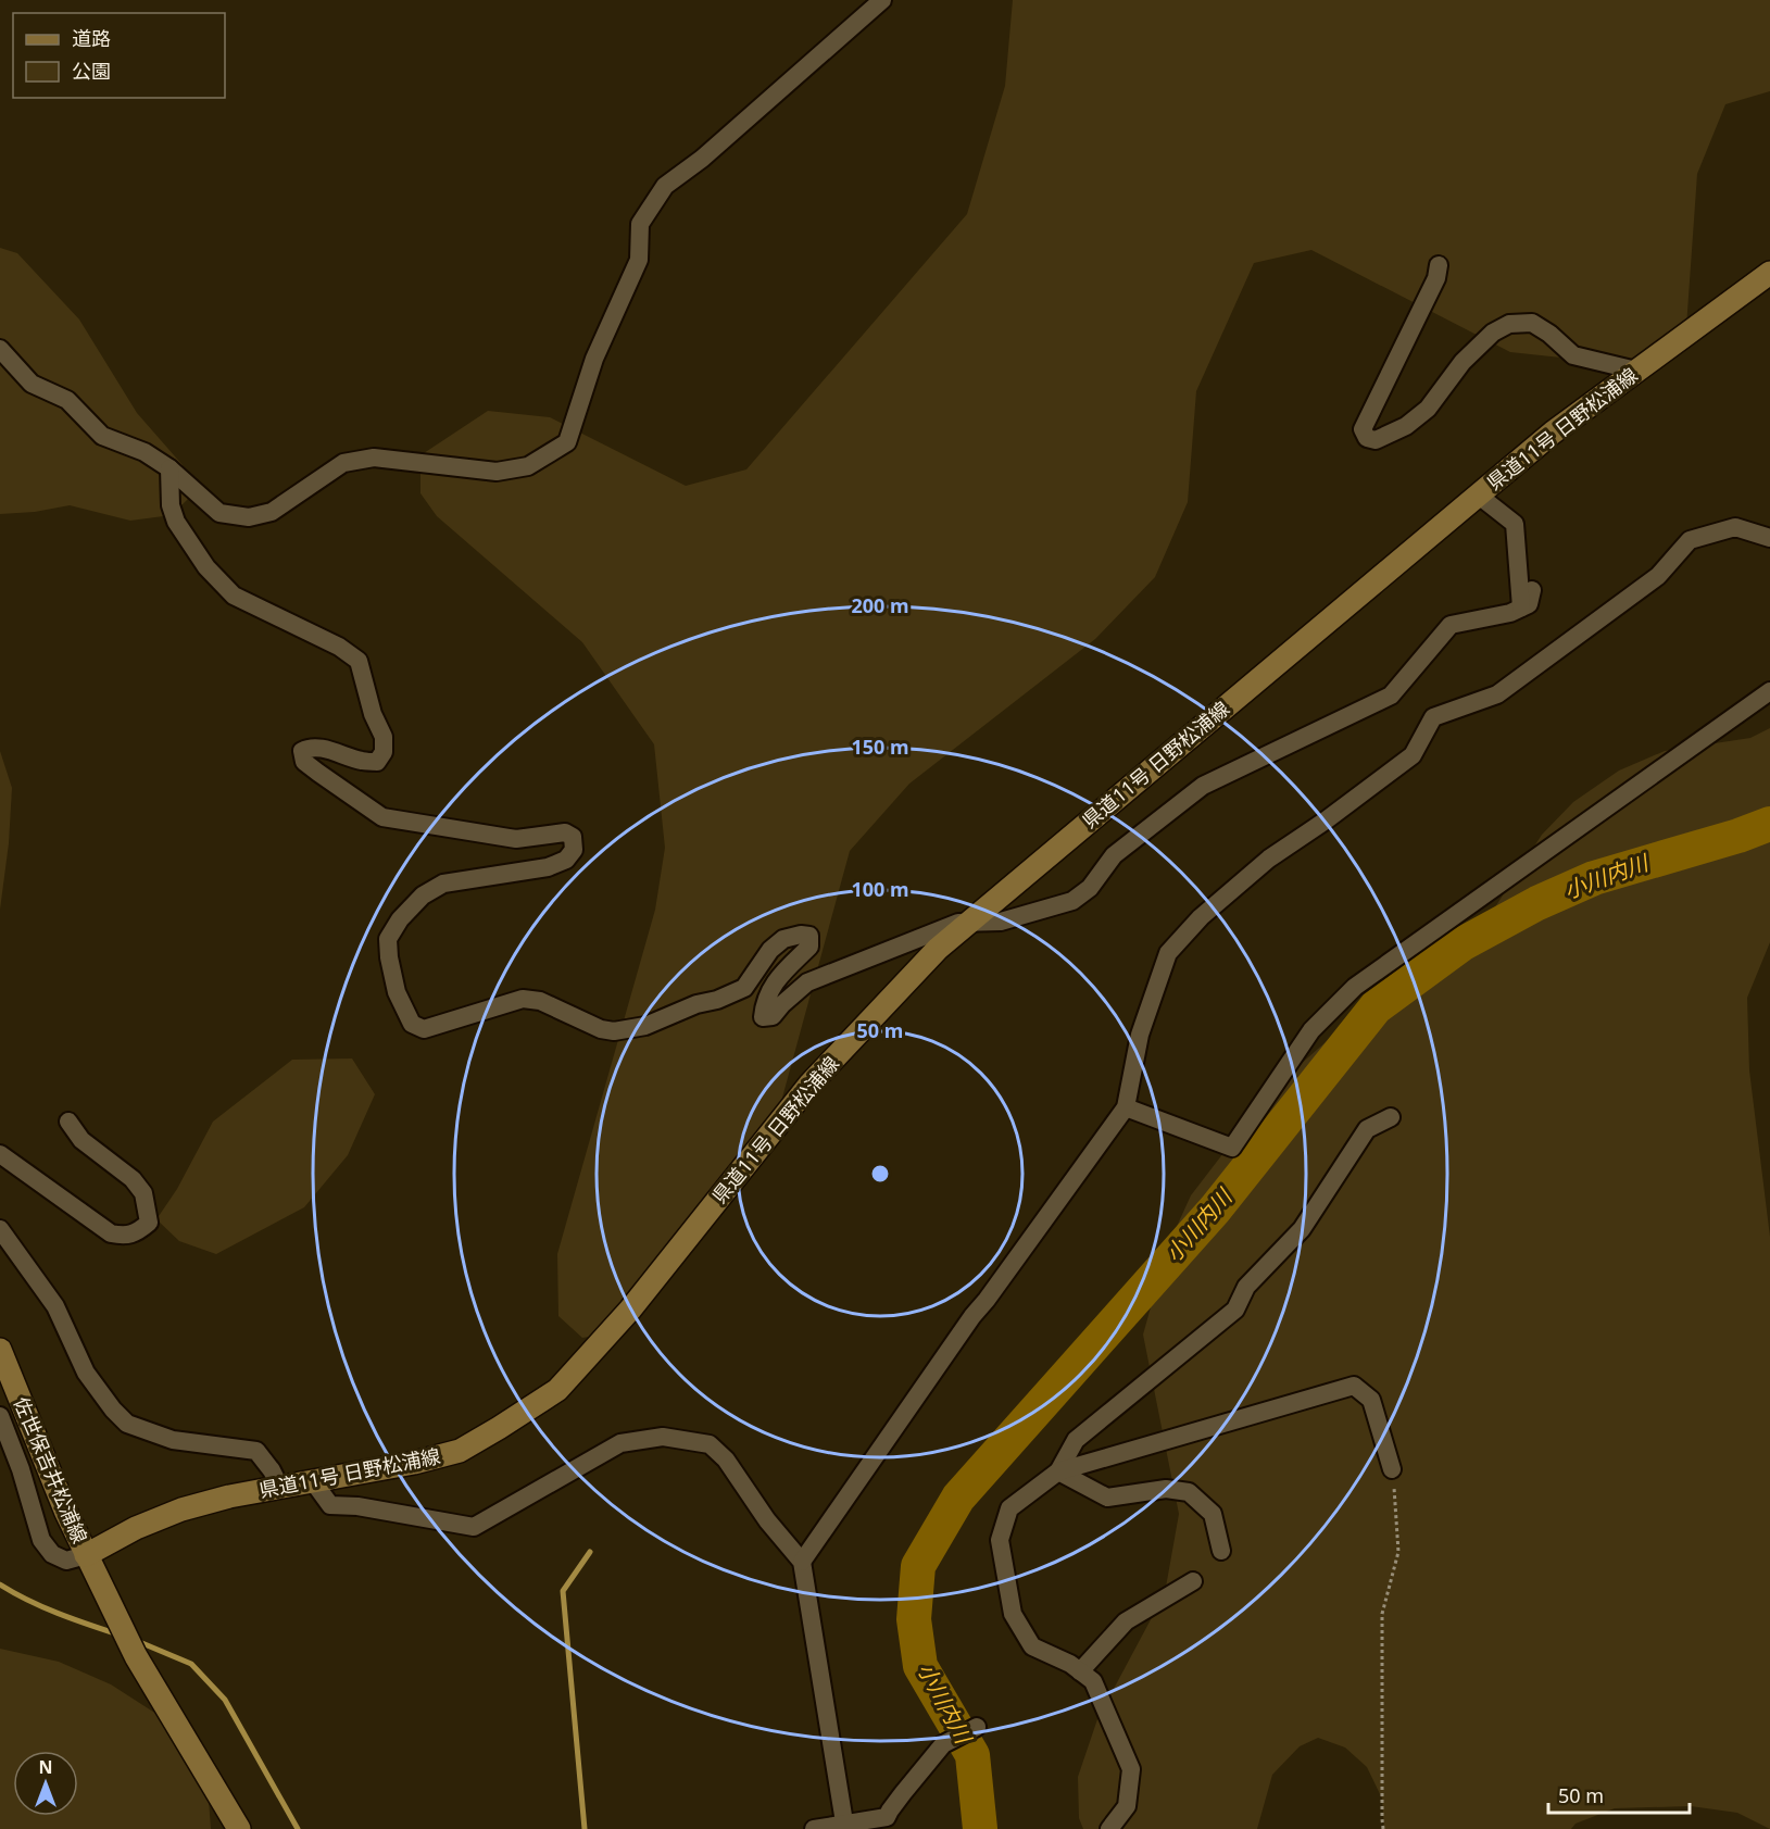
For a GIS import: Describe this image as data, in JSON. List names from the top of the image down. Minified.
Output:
{"streets":{"main road":["県道11号 日野松浦線","佐世保吉井松浦線"]},"crossings":[["県道11号 日野松浦線","佐世保吉井松浦線"]],"water":["小川内川"],"legend":["道路","公園"],"scale_bar":"50 m","north":"top","rings":["200 m","150 m","100 m","50 m"]}
